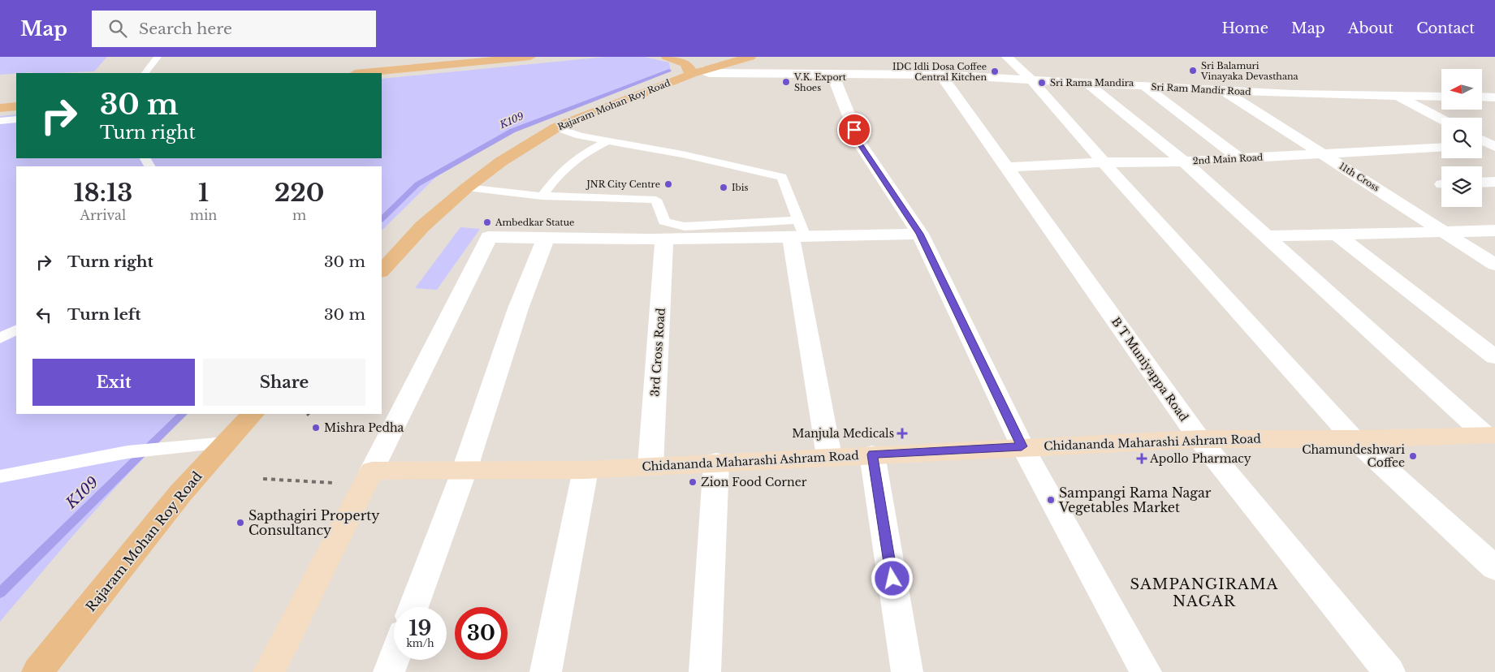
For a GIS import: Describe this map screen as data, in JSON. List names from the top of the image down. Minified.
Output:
{"streets":{"main road":["Rajaram Mohan Roy Road"],"street":["Sri Ram Mandir Road","2nd Main Road","11th Cross","3rd Cross Road","B T Muniyappa Road","Chidananda Maharashi Ashram Road"]},"crossings":[["Sri Ram Mandir Road","Rajaram Mohan Roy Road"],["Sri Ram Mandir Road","11th Cross"],["Sri Ram Mandir Road","B T Muniyappa Road"],["2nd Main Road","11th Cross"],["2nd Main Road","B T Muniyappa Road"],["3rd Cross Road","Chidananda Maharashi Ashram Road"],["B T Muniyappa Road","Chidananda Maharashi Ashram Road"]],"districts":["SAMPANGIRAMA NAGAR"],"water":["K109"],"places":{"other":["Sri Balamuri Vinayaka Devasthana","IDC Idli Dosa Coffee Central Kitchen","V.K. Export Shoes","Sri Rama Mandira","JNR City Centre","Ibis","Ambedkar Statue","Mishra Pedha","Chamundeshwari Coffee","Zion Food Corner","Sampangi Rama Nagar Vegetables Market","Sapthagiri Property Consultancy"],"health":["Manjula Medicals","Apollo Pharmacy"]},"north":"left","page":{"header":"Map","search":"Search here","nav":["Home","Map","About","Contact"],"turn":["30 m","Turn right"],"eta":["18:13","Arrival","1","min","220","m"],"list":[{"name":"Turn right","value":"30 m"},{"name":"Turn left","value":"30 m"}],"buttons":["Exit","Share"],"speed":"19 km/h","limit":"30"}}
